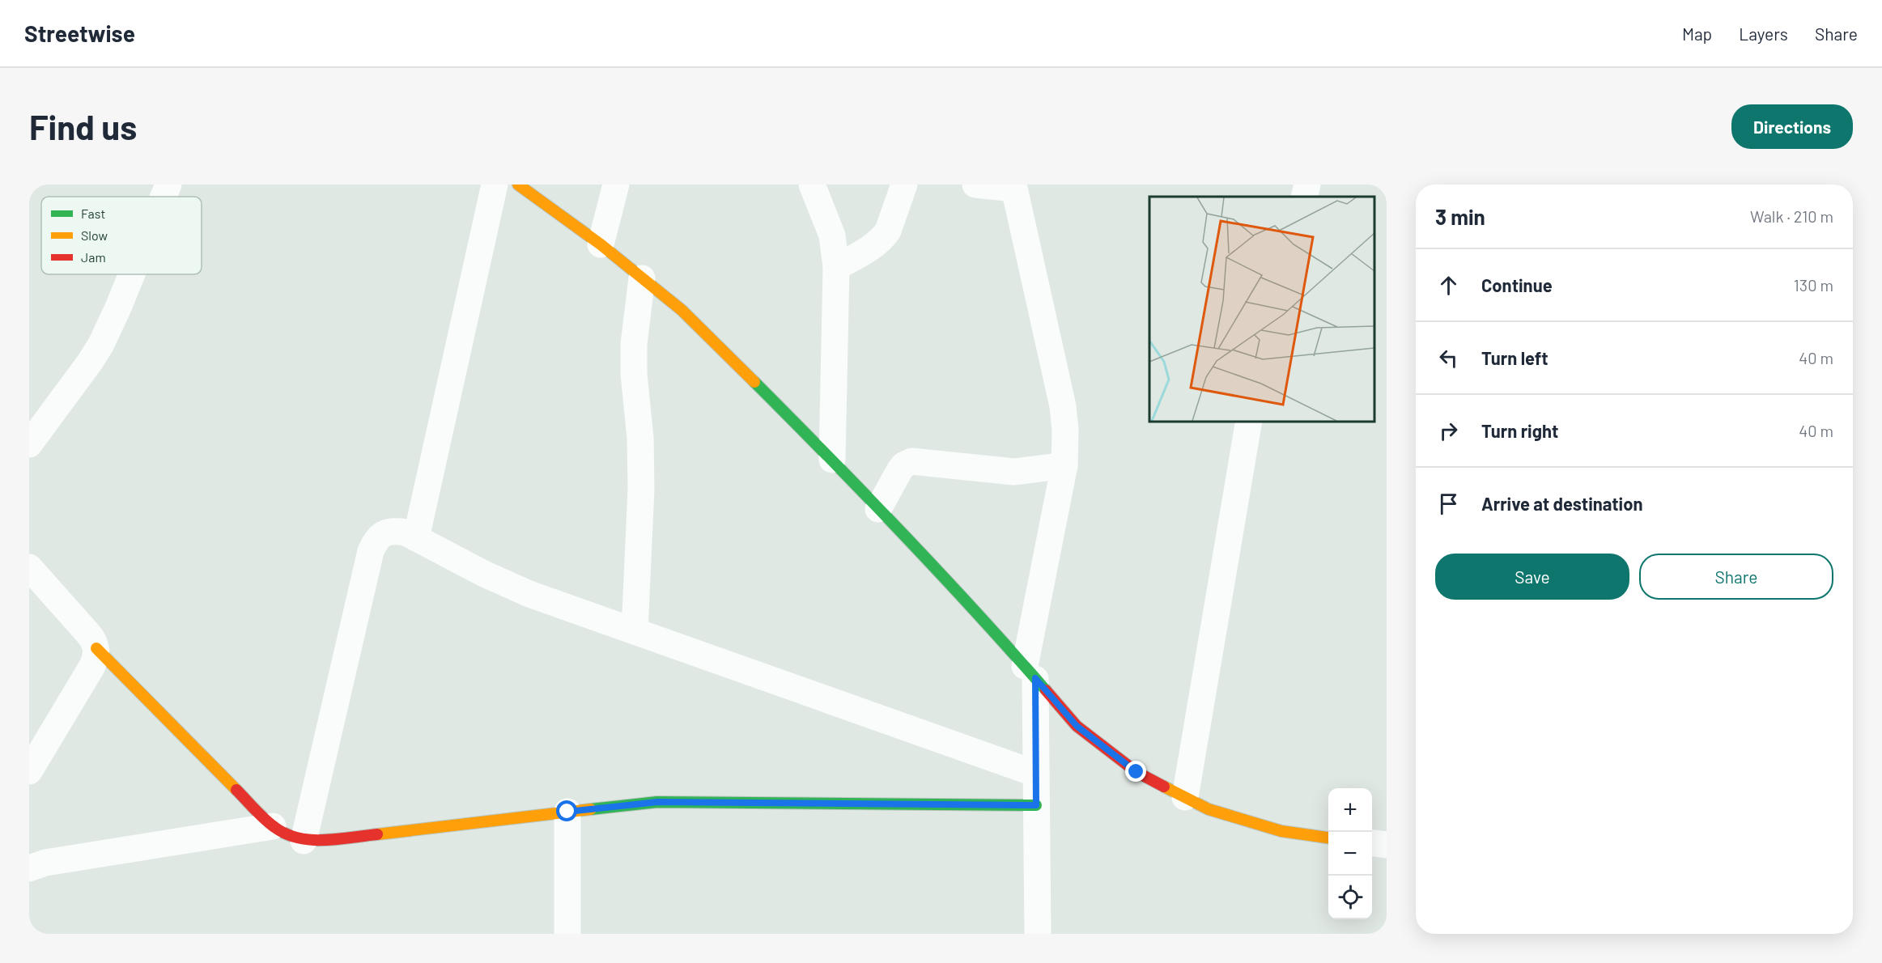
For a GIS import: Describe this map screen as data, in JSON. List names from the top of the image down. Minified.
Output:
{"legend":["Fast","Slow","Jam"],"page":{"header":"Streetwise","nav":["Map","Layers","Share"],"buttons":["Directions",["Save","Share"]],"title":"Find us","heading":["3 min","Walk · 210 m"],"list":[["Continue","130 m"],["Turn left","40 m"],["Turn right","40 m"],"Arrive at destination"],"map_buttons":["+","−"]}}
